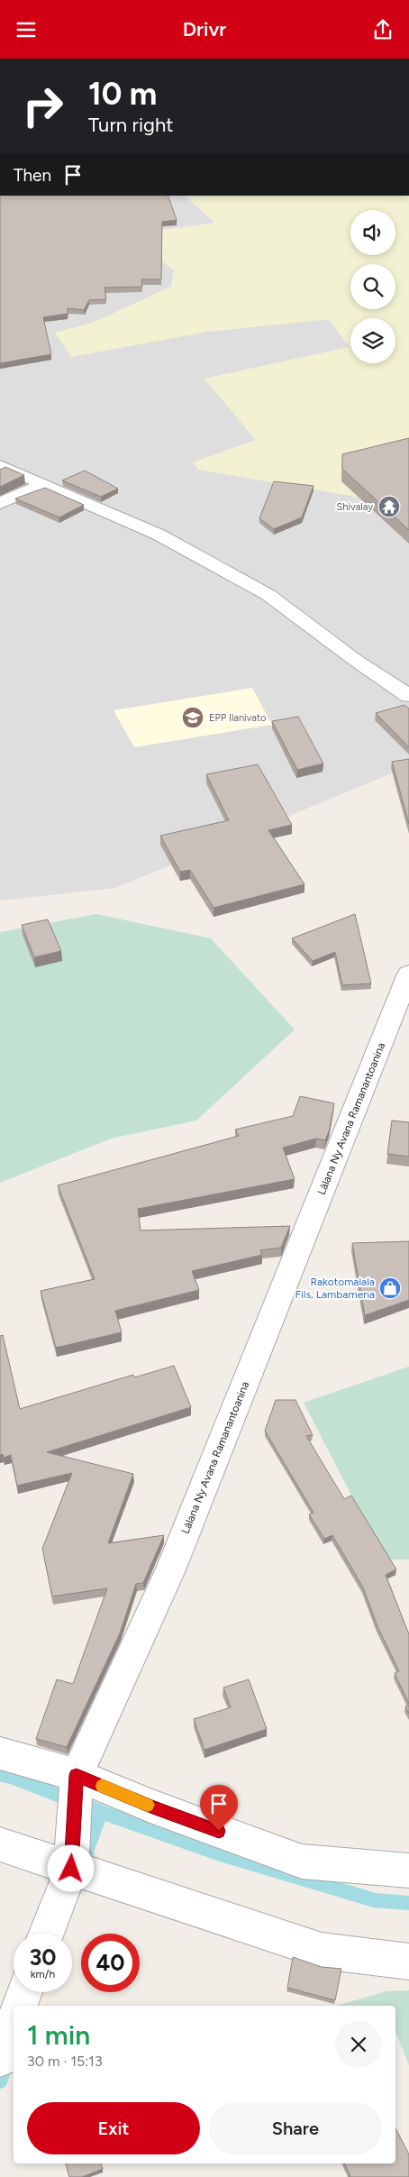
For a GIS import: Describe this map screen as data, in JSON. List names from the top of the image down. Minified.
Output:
{"streets":{"street":["Làlana Ny Avana Ramanantoanina"]},"places":{"temple":["Shivalay"],"school or university":["EPP Ilanivato"],"shop":["Rakotomalala Fils, Lambamena"]},"page":{"header":"Drivr","turn":["10 m","Turn right"],"then":"Then","speed":"30 km/h","limit":"40","heading":["1 min","30 m · 15:13"],"buttons":["Exit","Share"]}}
